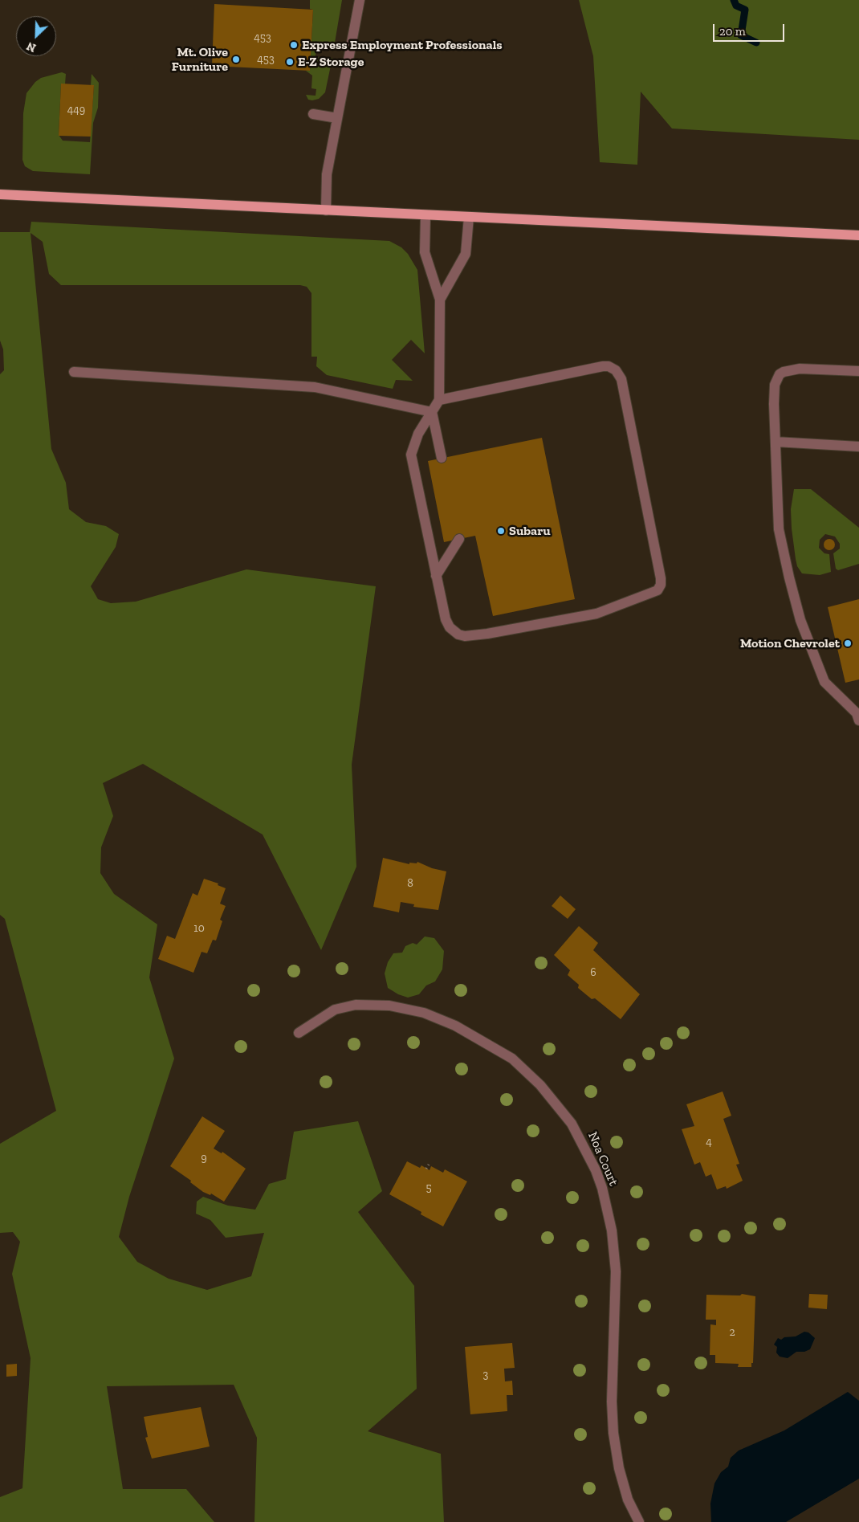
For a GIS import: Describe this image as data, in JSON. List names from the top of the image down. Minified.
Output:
{"streets":{"street":["Noa Court"]},"places":["Express Employment Professionals","Mt. Olive Furniture","E-Z Storage","Subaru","Motion Chevrolet"],"house_numbers":["453","453","449","8","10","6","4","9","5","2","3"],"scale_bar":"20 m","north":"bottom left"}
